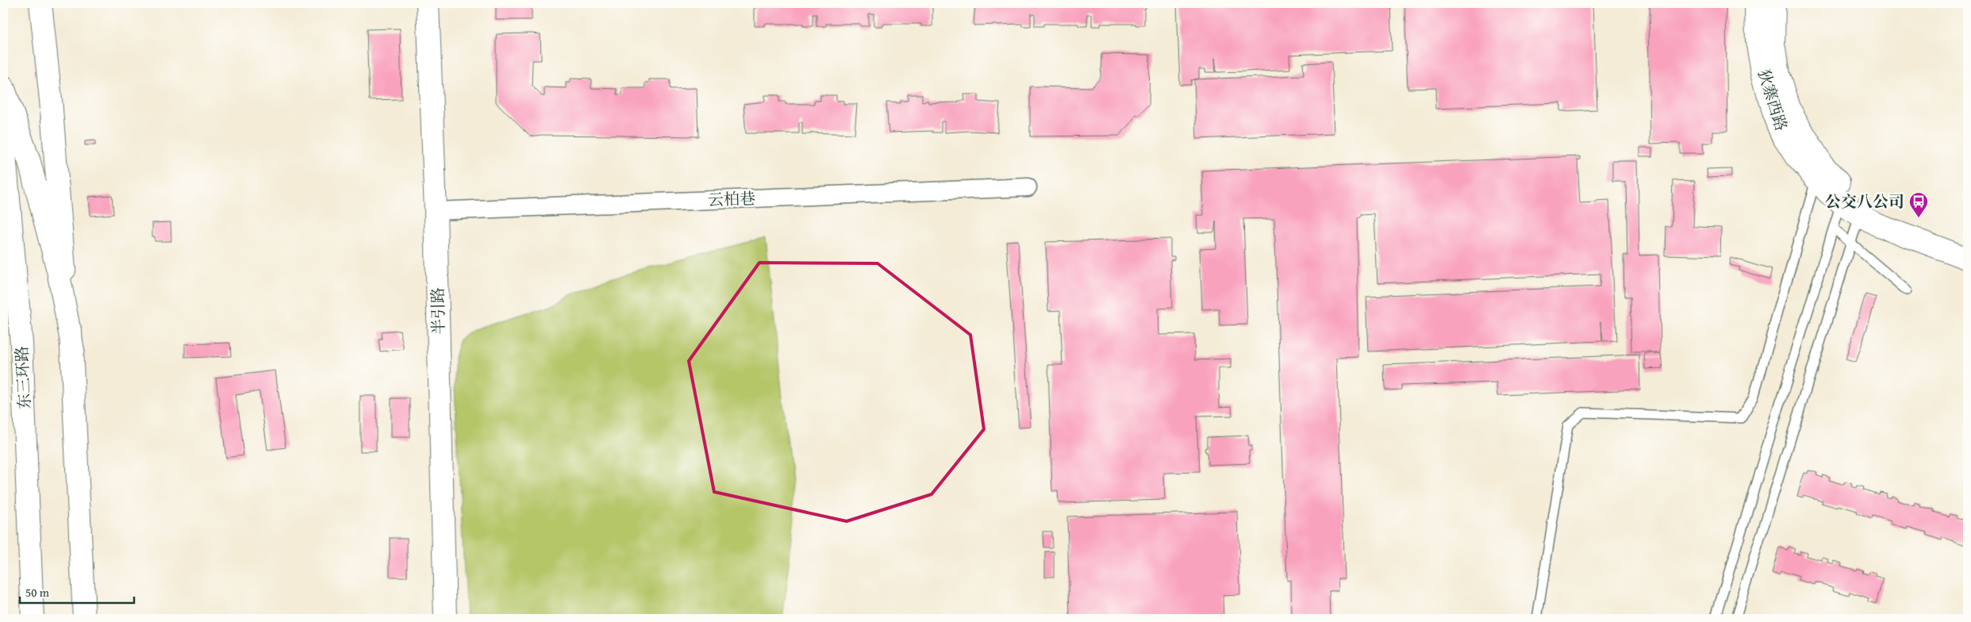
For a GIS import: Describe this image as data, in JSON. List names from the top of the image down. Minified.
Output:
{"streets":{"main road":["狄寨西路","半引路","东三环路"],"street":["云柏巷"]},"crossings":[["云柏巷","半引路"]],"places":{"bus stop":["公交八公司"]},"scale_bar":"50 m"}
